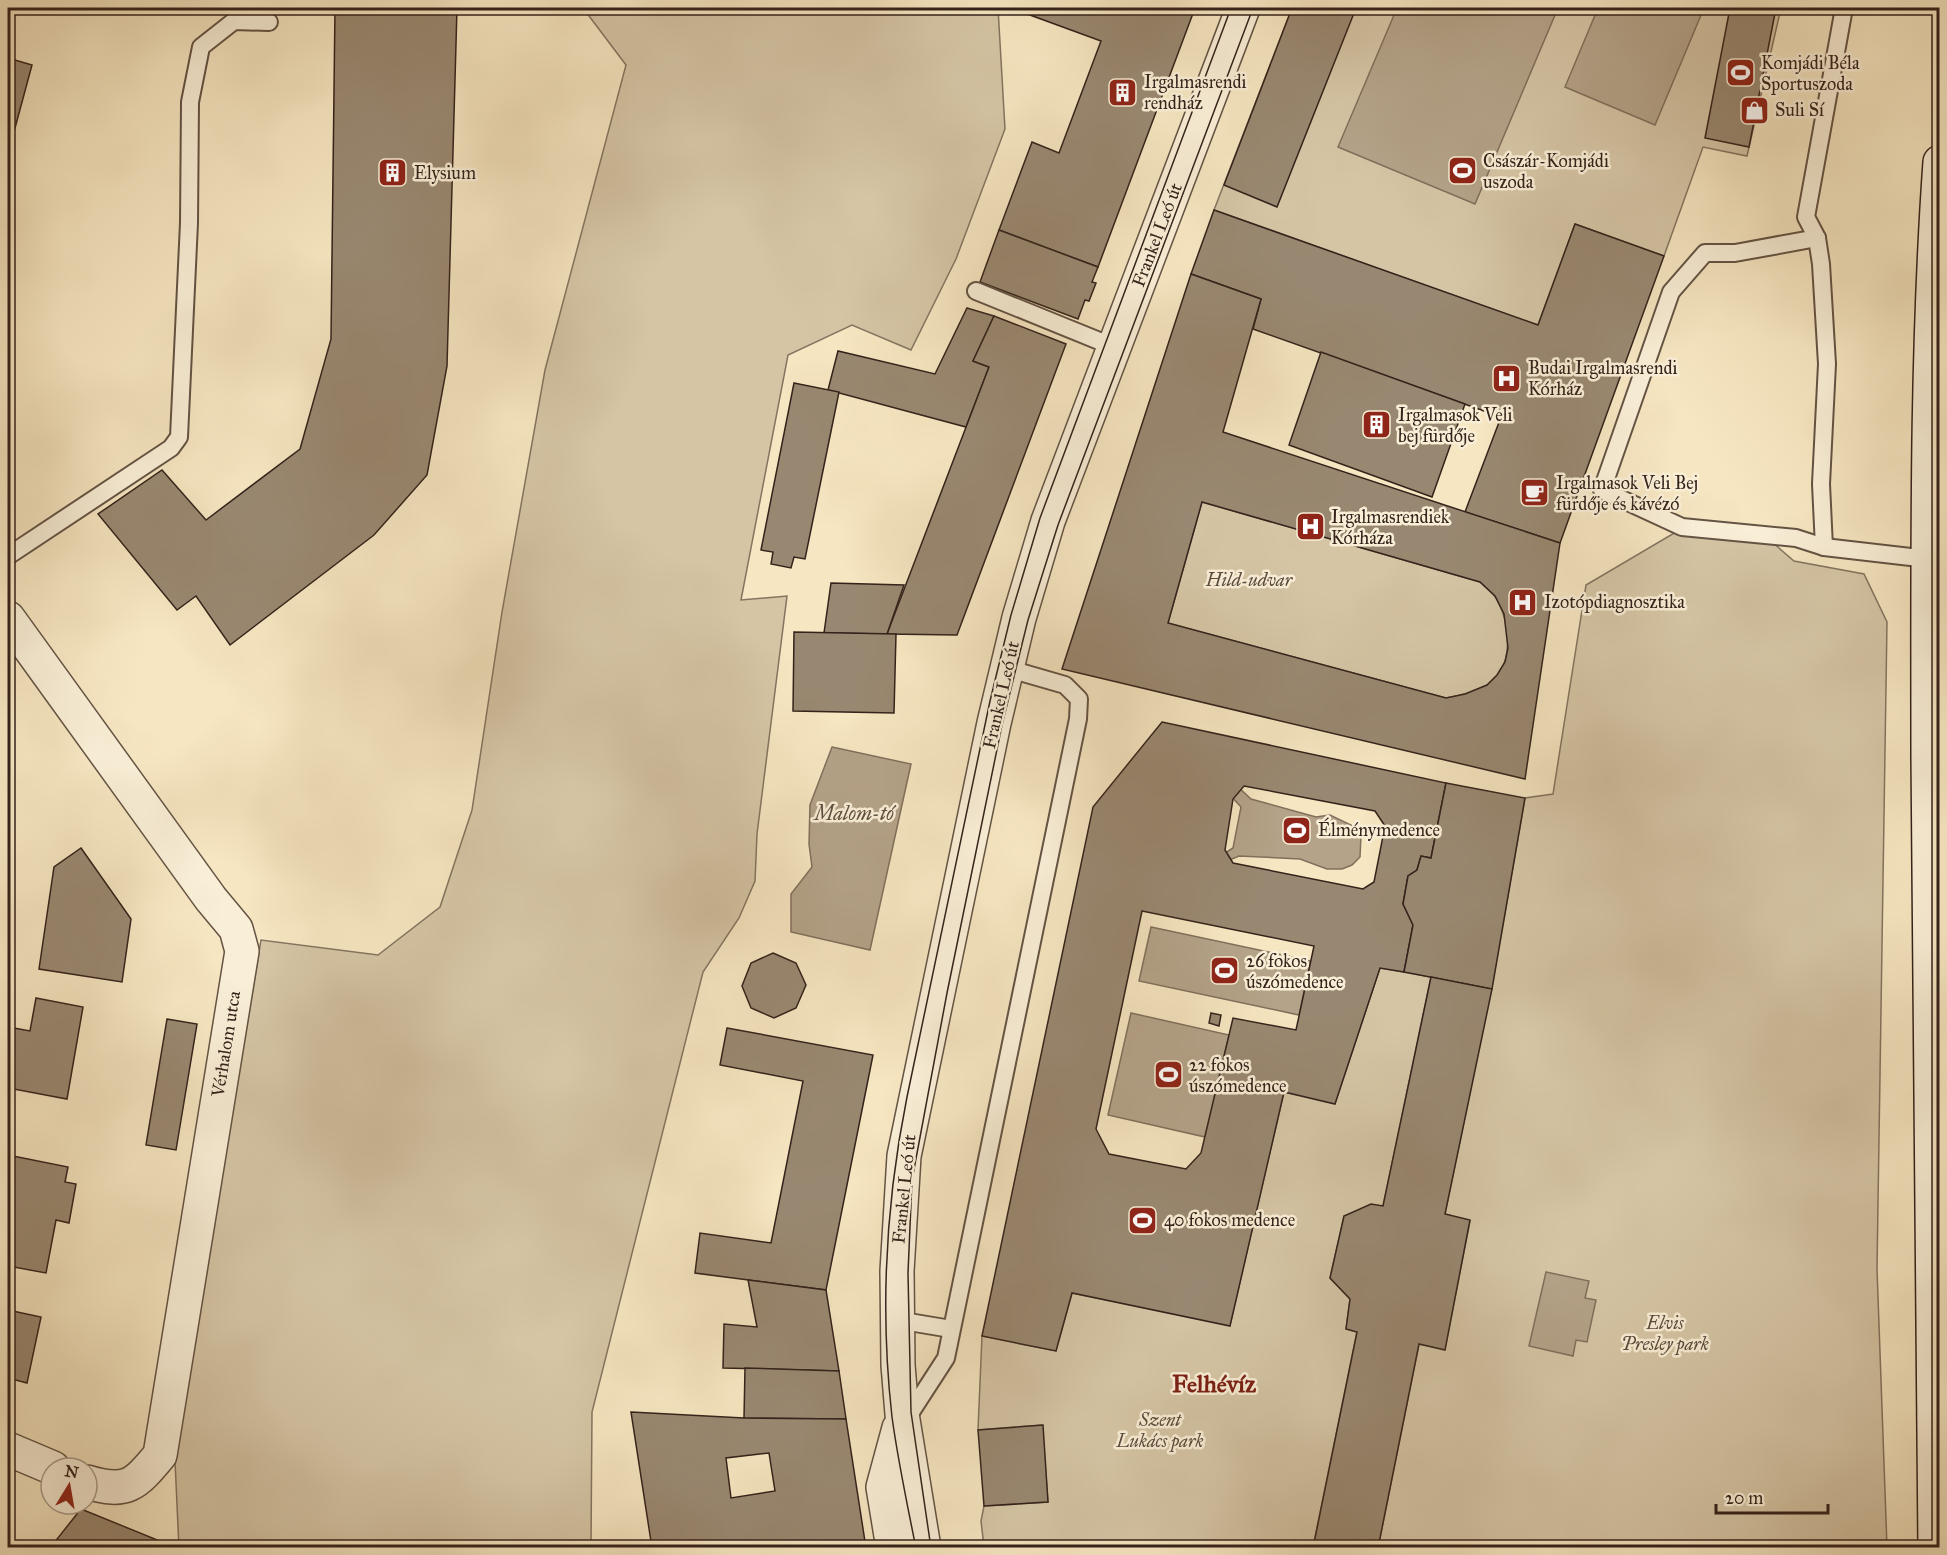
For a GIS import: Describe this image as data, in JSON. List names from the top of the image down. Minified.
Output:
{"streets":{"street":["Frankel Leó út","Vérhalom utca"]},"districts":["Felhévíz"],"water":["Malom-tó"],"parks":["Hild-udvar","Elvis Presley park","Szent Lukács park"],"places":{"sports":["Komjádi Béla Sportuszoda","Császár-Komjádi uszoda","Élménymedence","26 fokos úszómedence","22 fokos úszómedence","40 fokos medence"],"building":["Irgalmasrendi rendház","Elysium","Irgalmasok Veli bej fürdője"],"shop":["Suli Sí"],"hospital":["Budai Irgalmasrendi Kórház","Irgalmasrendiek Kórháza","Izotópdiagnosztika"],"cafe":["Irgalmasok Veli Bej fürdője és kávézó"]},"scale_bar":"20 m","north":"top"}
